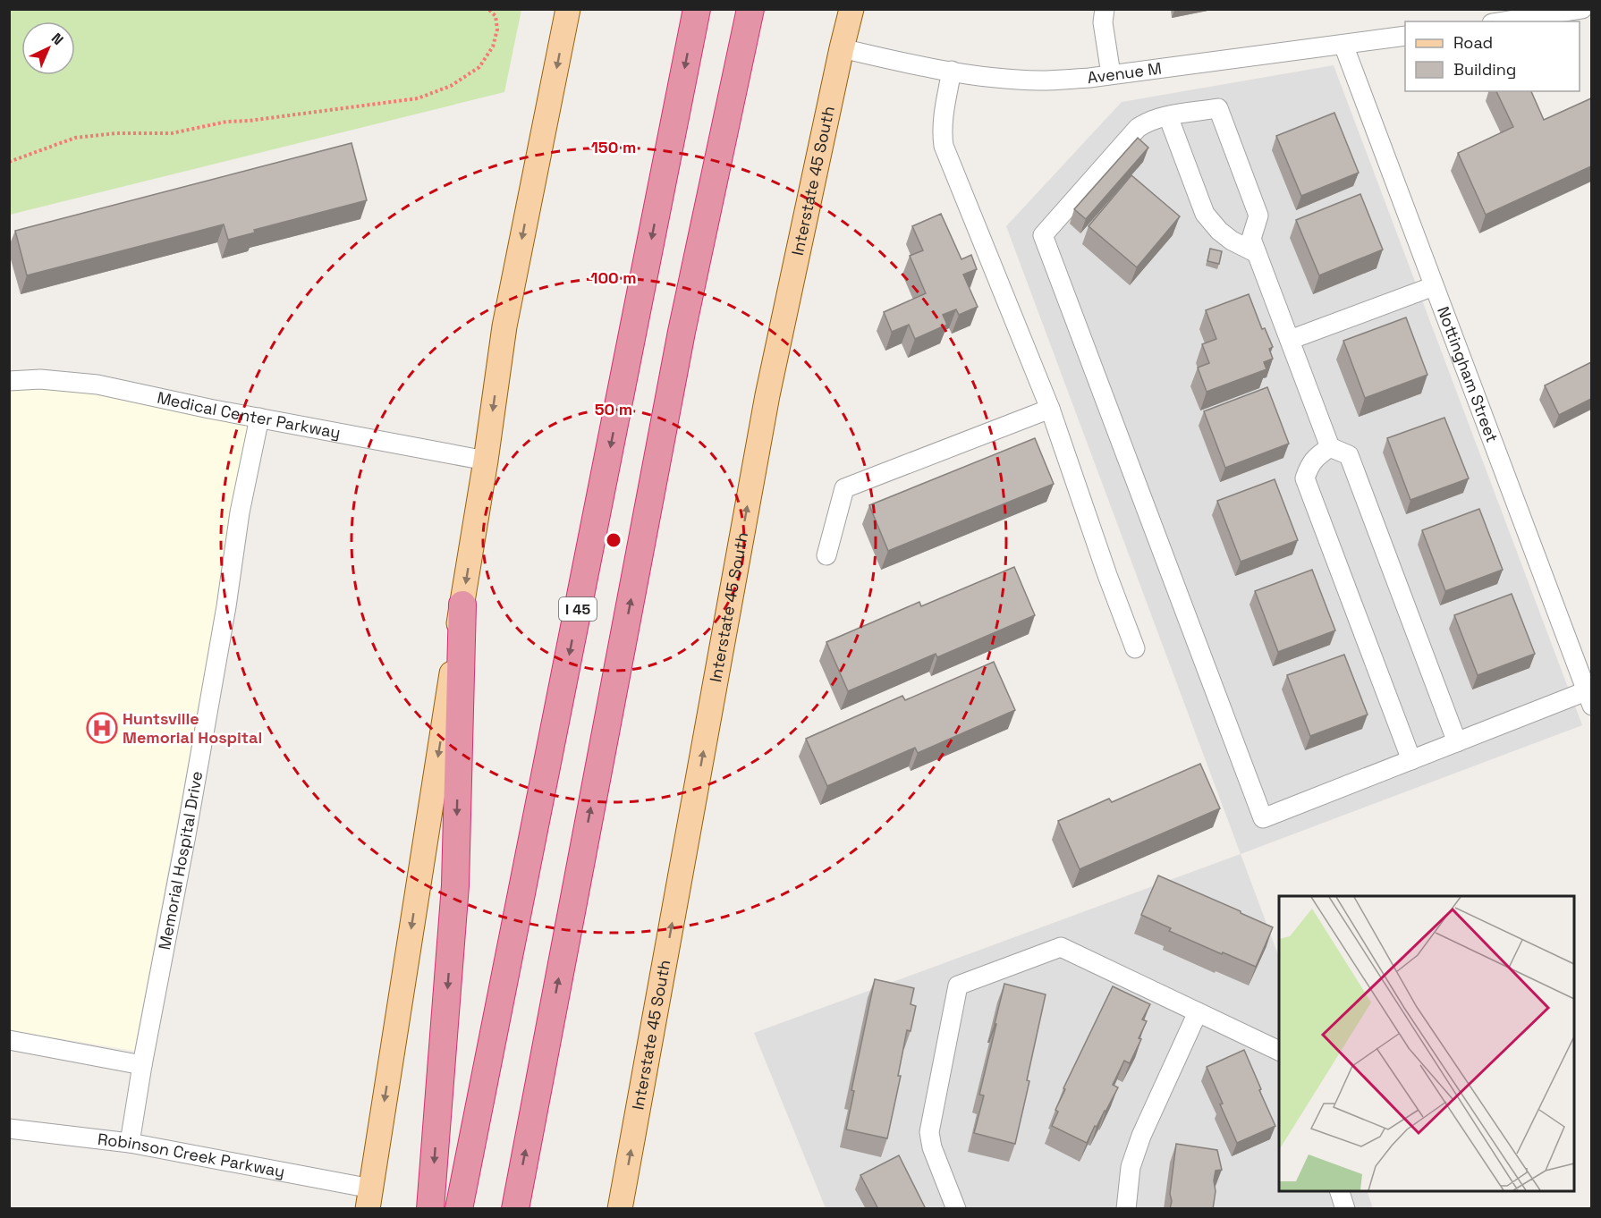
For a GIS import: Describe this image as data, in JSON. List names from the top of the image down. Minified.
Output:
{"streets":{"highway":["I 45"],"main road":["Interstate 45 South"],"street":["Avenue M","Nottingham Street","Medical Center Parkway","Memorial Hospital Drive","Robinson Creek Parkway"]},"crossings":[["Avenue M","Interstate 45 South"],["Avenue M","Nottingham Street"],["Medical Center Parkway","Memorial Hospital Drive"],["Memorial Hospital Drive","Robinson Creek Parkway"]],"one_way":["Interstate 45 South"],"places":{"hospital":["Huntsville Memorial Hospital"]},"legend":["Road","Building"],"north":"top right","rings":["150 m","100 m","50 m"]}
